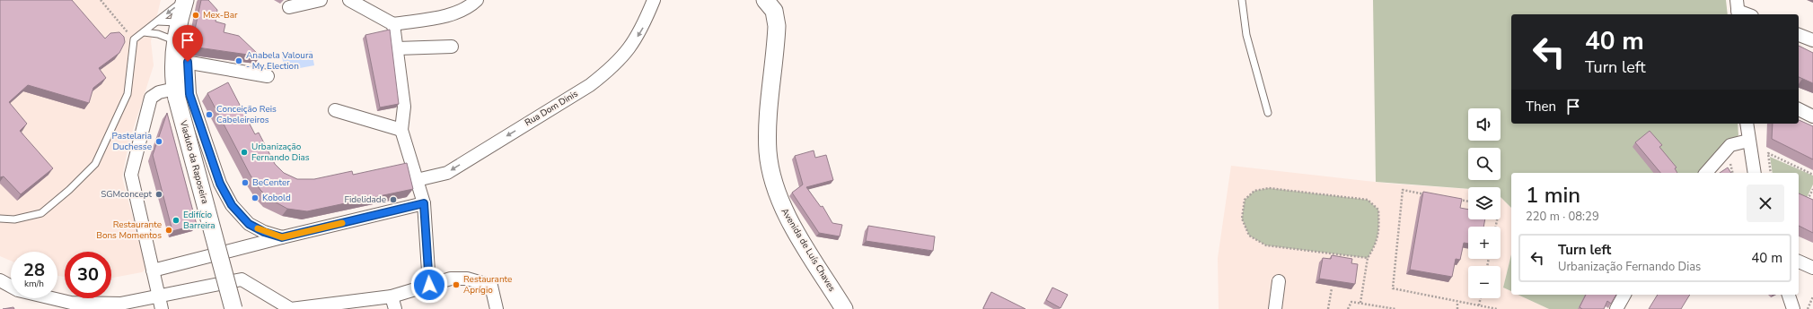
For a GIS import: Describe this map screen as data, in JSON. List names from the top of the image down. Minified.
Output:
{"streets":{"main road":["Viaduto da Raposeira","Avenida de Luís Chaves"],"street":["Rua Dom Dinis"]},"one_way":["Rua Dom Dinis"],"places":["Mex-Bar","Anabela Valoura - My Election","Conceição Reis Cabeleireiros","Pastelaria Duchesse","Urbanização Fernando Dias","BeCenter","SGMconcept","Kobold","Fidelidade","Edifício Barreira","Restaurante Bons Momentos","Restaurante Aprígio"],"page":{"turn":["40 m","Turn left"],"then":"Then","map_buttons":["+","−"],"heading":["1 min","220 m · 08:29"],"list":[{"name":"Turn left","note":"Urbanização Fernando Dias","value":"40 m"}],"speed":"28 km/h","limit":"30"}}
